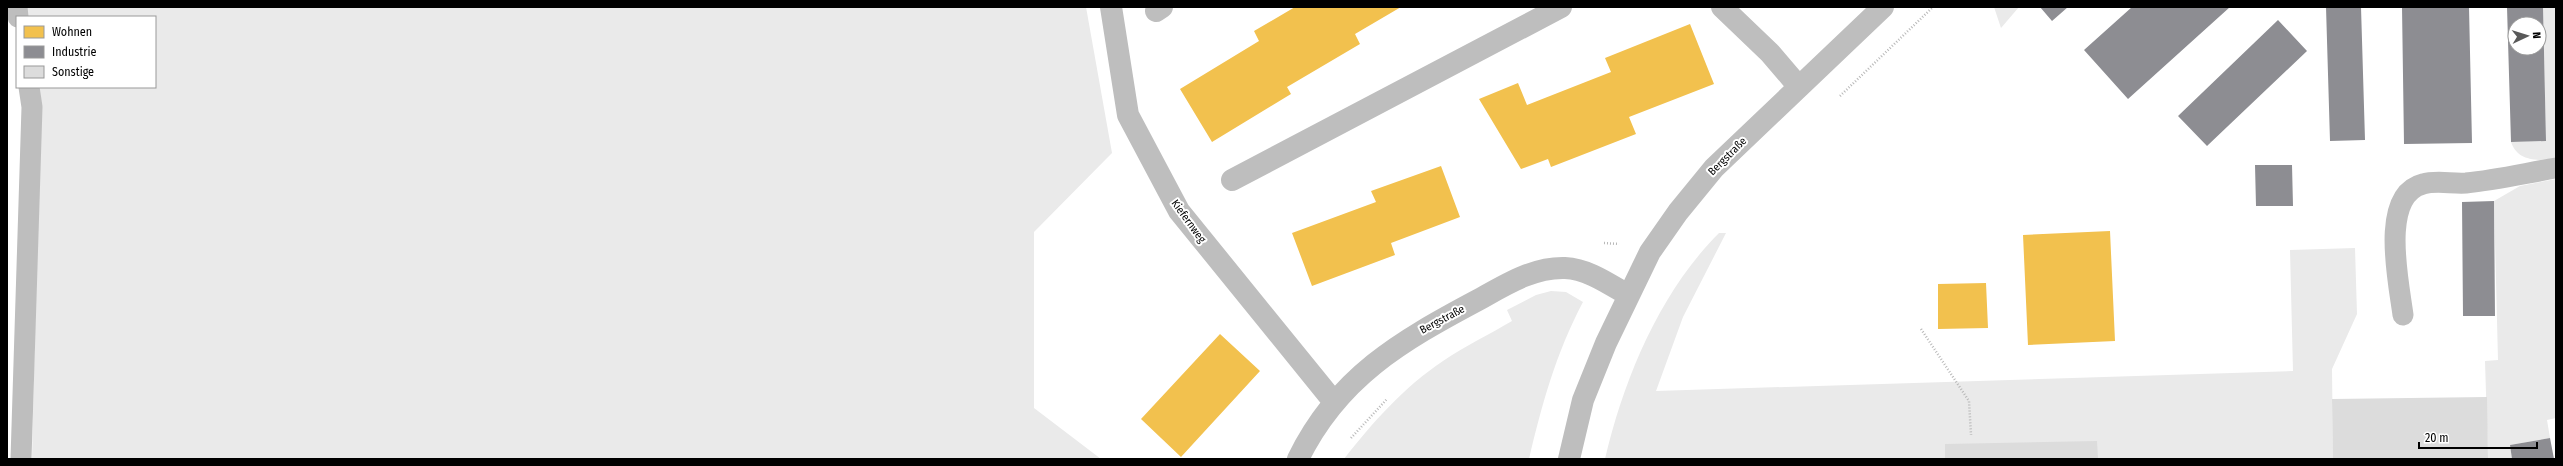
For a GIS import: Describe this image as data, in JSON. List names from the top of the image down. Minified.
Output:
{"streets":{"street":["Bergstraße","Kiefernweg"]},"crossings":[["Bergstraße","Kiefernweg"]],"legend":["Wohnen","Industrie","Sonstige"],"scale_bar":"20 m","north":"right"}
